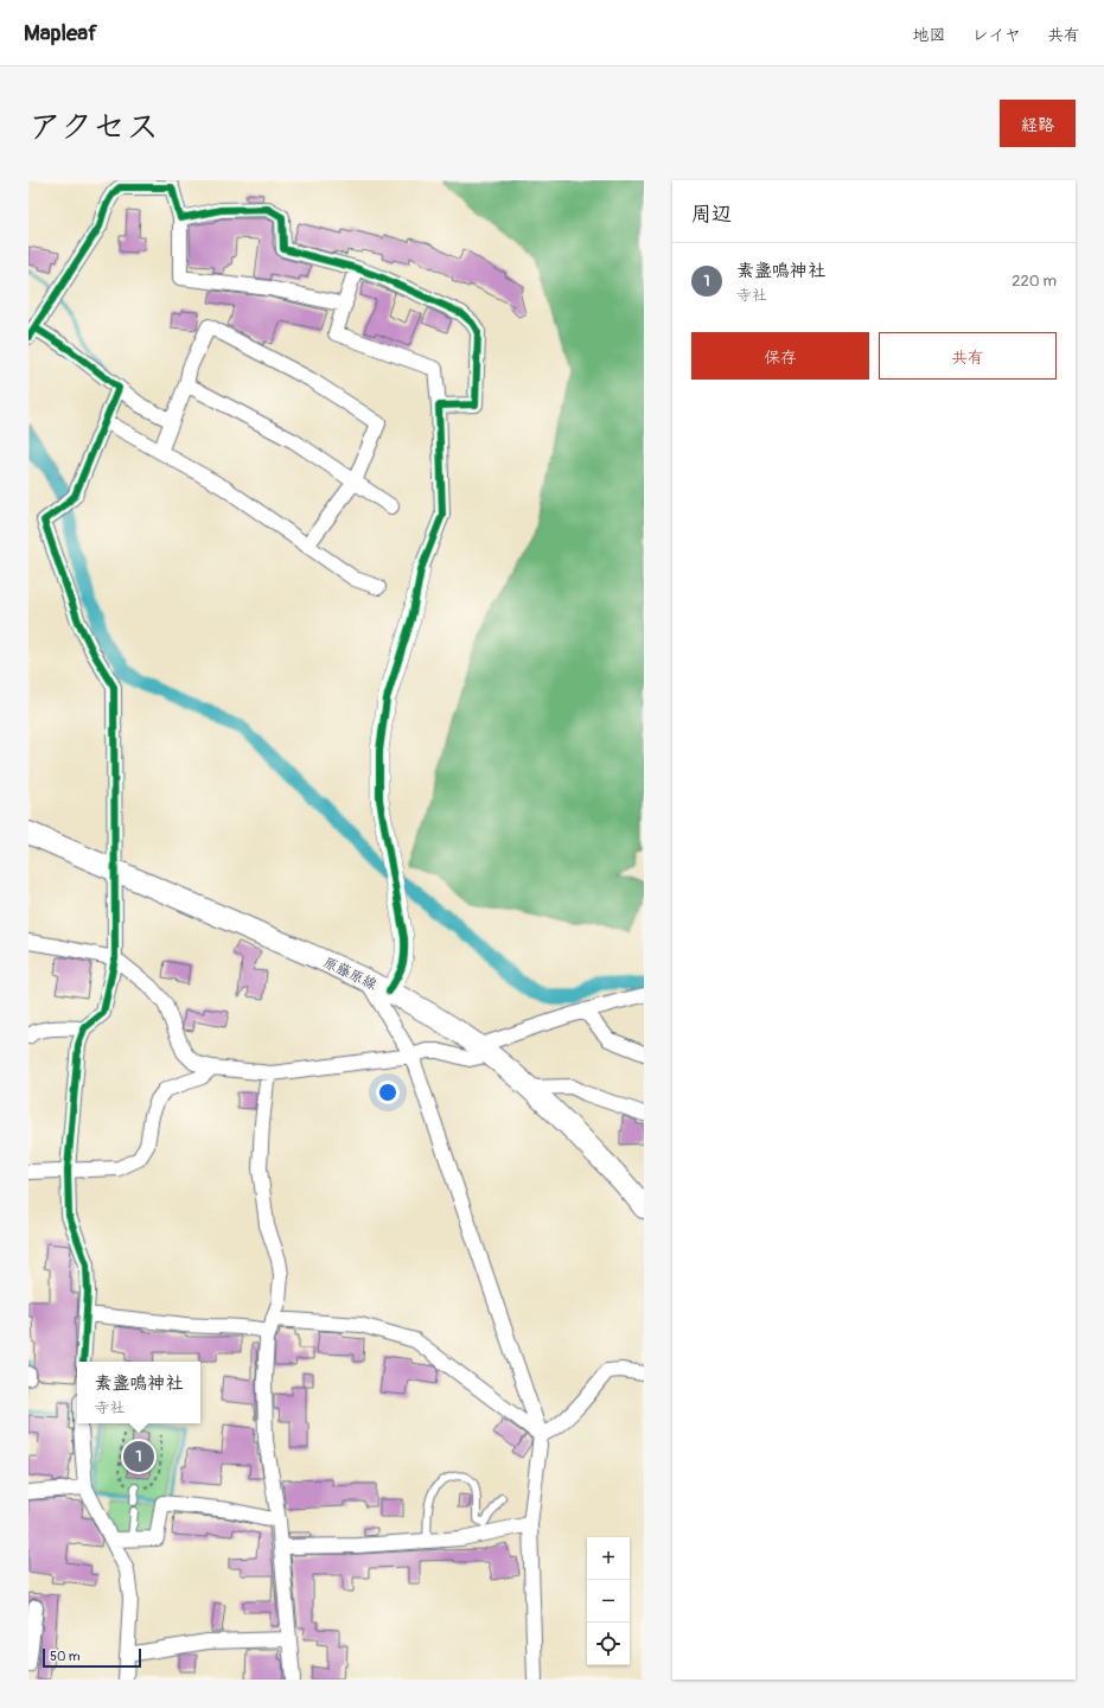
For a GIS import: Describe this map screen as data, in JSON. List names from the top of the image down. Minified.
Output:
{"streets":{"main road":["原藤原線"]},"scale_bar":"50 m","page":{"header":"Mapleaf","nav":["地図","レイヤ","共有"],"title":"アクセス","buttons":["経路",["保存","共有"]],"heading":"周辺","list":[{"mark":"1","name":"素盞鳴神社","note":"寺社","value":"220 m"}],"popup":["素盞鳴神社","寺社"],"pins":"1","map_buttons":["+","−"],"scale":"50 m"}}
